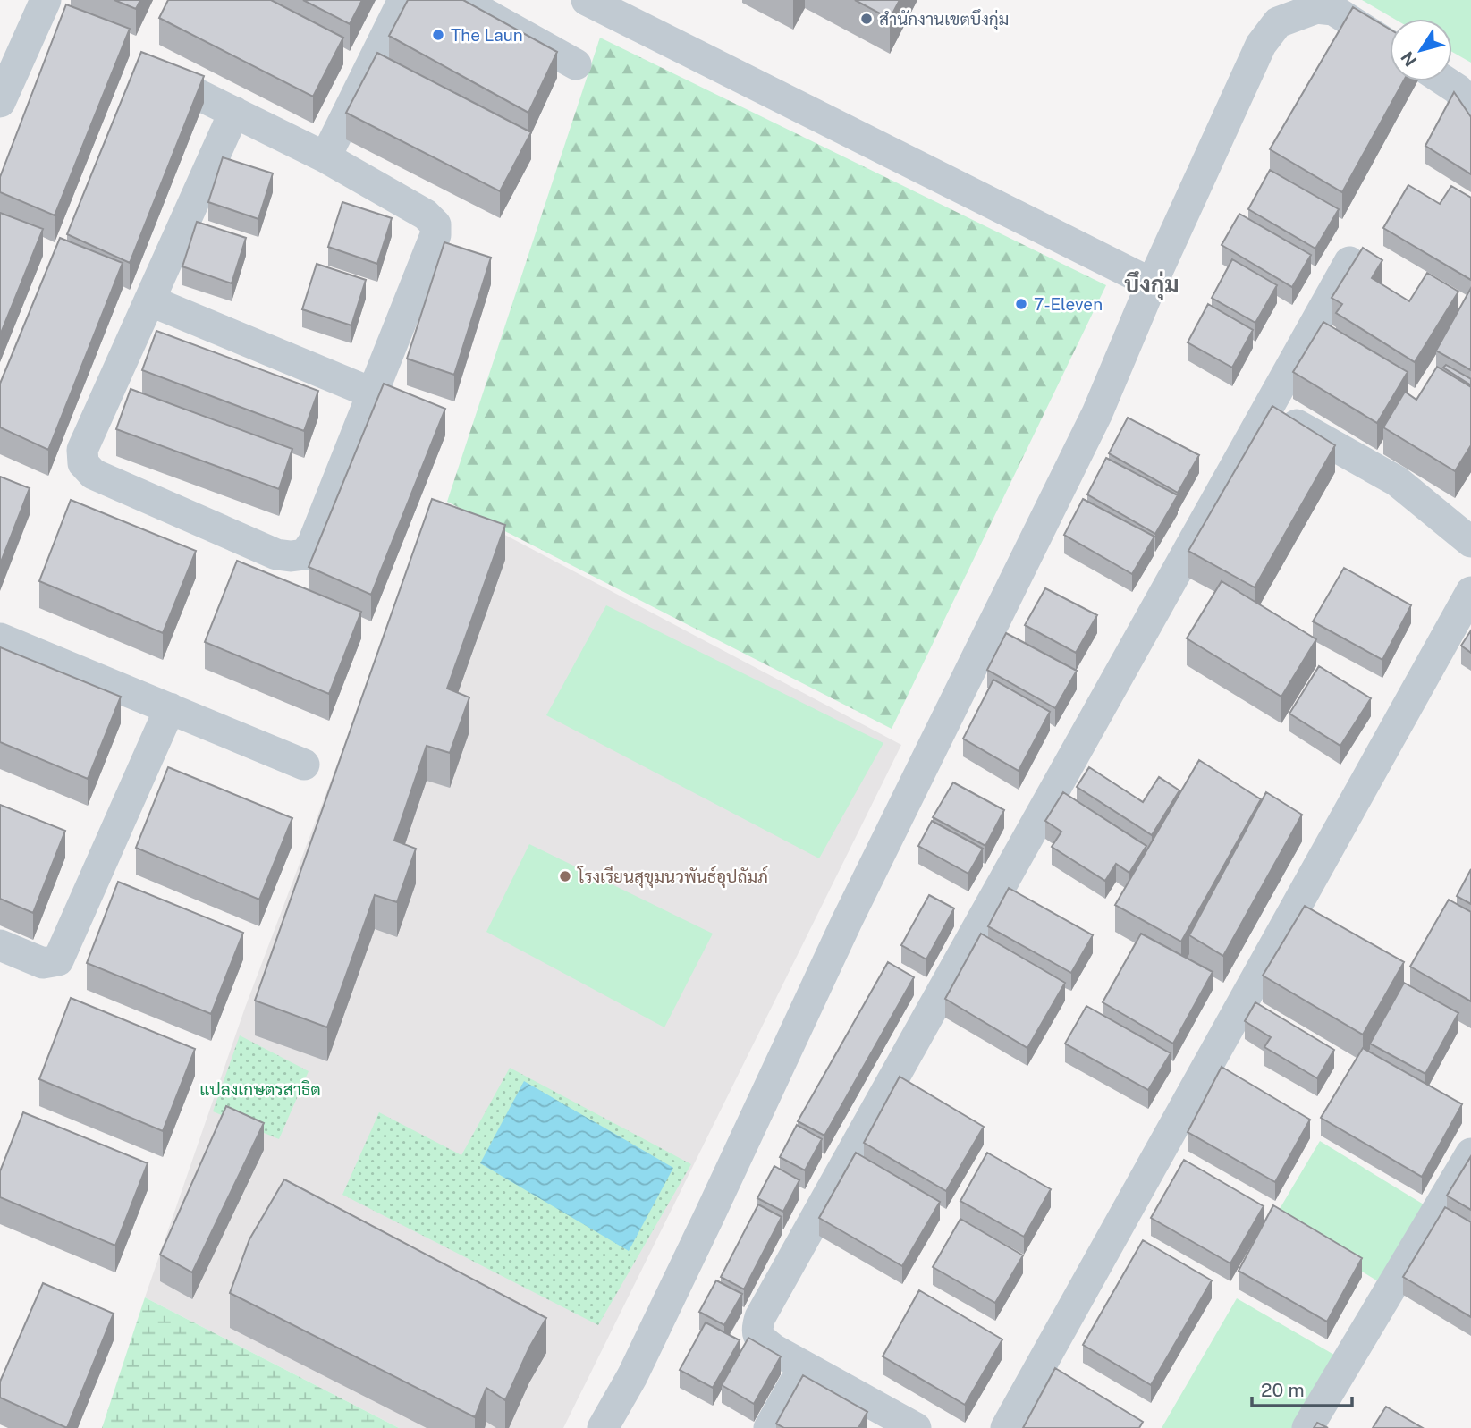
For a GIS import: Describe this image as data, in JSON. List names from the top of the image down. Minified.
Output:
{"districts":["บึงกุ่ม"],"parks":["แปลงเกษตรสาธิต"],"places":["สำนักงานเขตบึงกุ่ม","The Laun","7-Eleven","โรงเรียนสุขุมนวพันธ์อุปถัมภ์"],"scale_bar":"20 m","north":"bottom left"}
